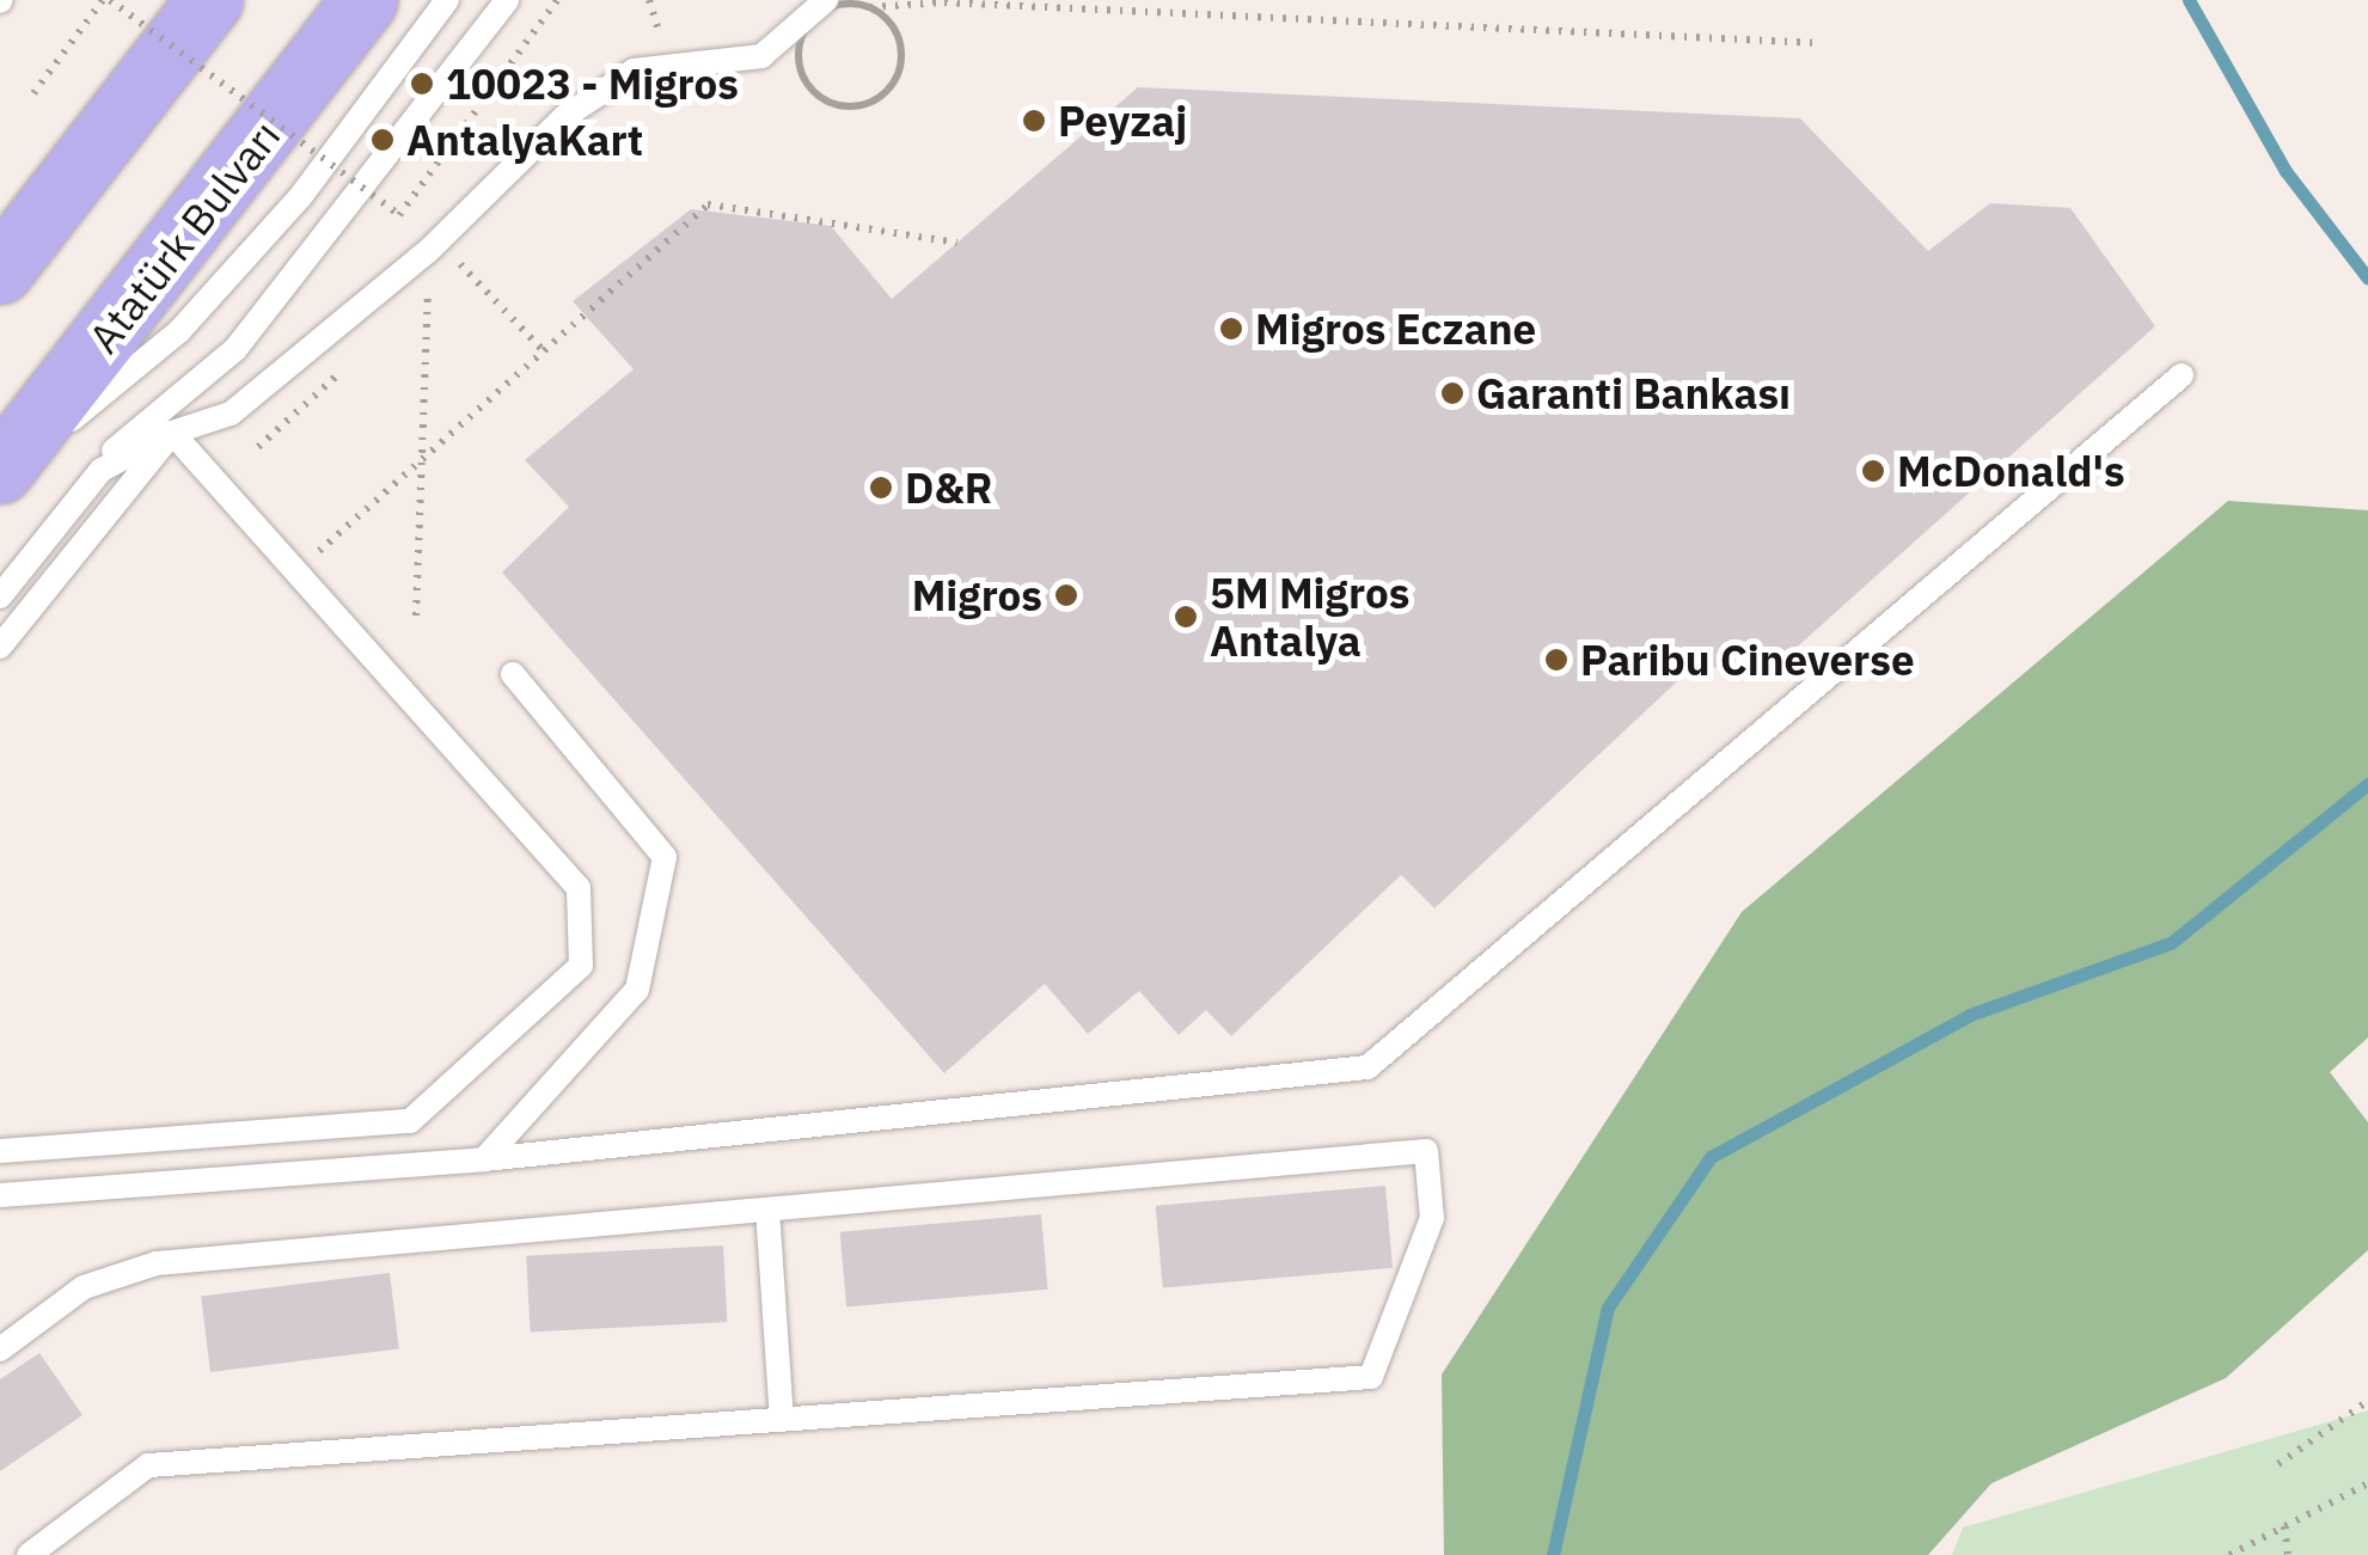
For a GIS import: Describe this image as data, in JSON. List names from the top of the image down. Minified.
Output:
{"streets":{"main road":["Atatürk Bulvarı"]},"places":["10023 - Migros","Peyzaj","AntalyaKart","Migros Eczane","Garanti Bankası","McDonald's","D&R","Migros","5M Migros Antalya","Paribu Cineverse"]}
